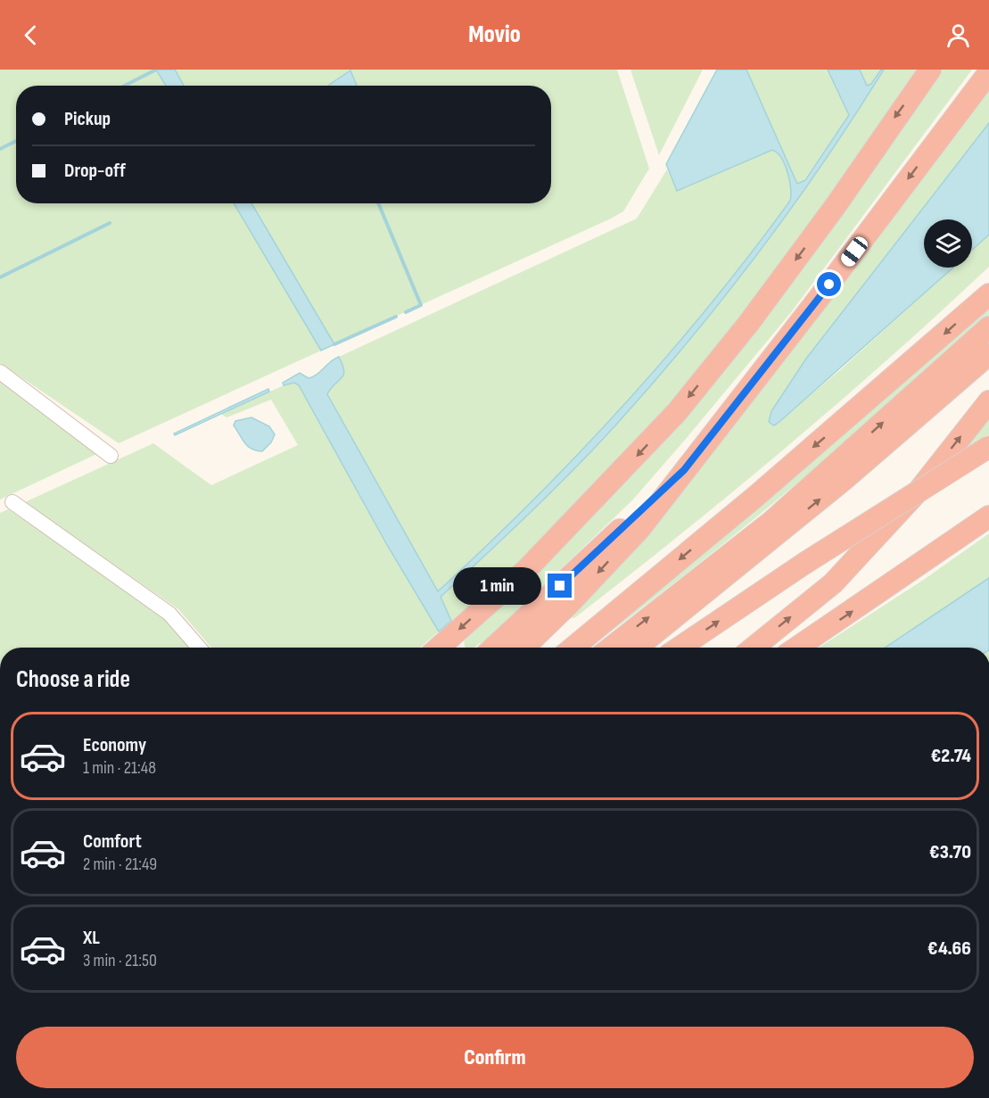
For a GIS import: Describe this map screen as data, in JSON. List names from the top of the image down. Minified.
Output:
{"page":{"header":"Movio","banner":["Pickup","Drop-off"],"bubble":"1 min","heading":"Choose a ride","list":[{"name":"Economy","note":"1 min · 21:48","value":"€2.74"},{"name":"Comfort","note":"2 min · 21:49","value":"€3.70"},{"name":"XL","note":"3 min · 21:50","value":"€4.66"}],"buttons":"Confirm"}}
